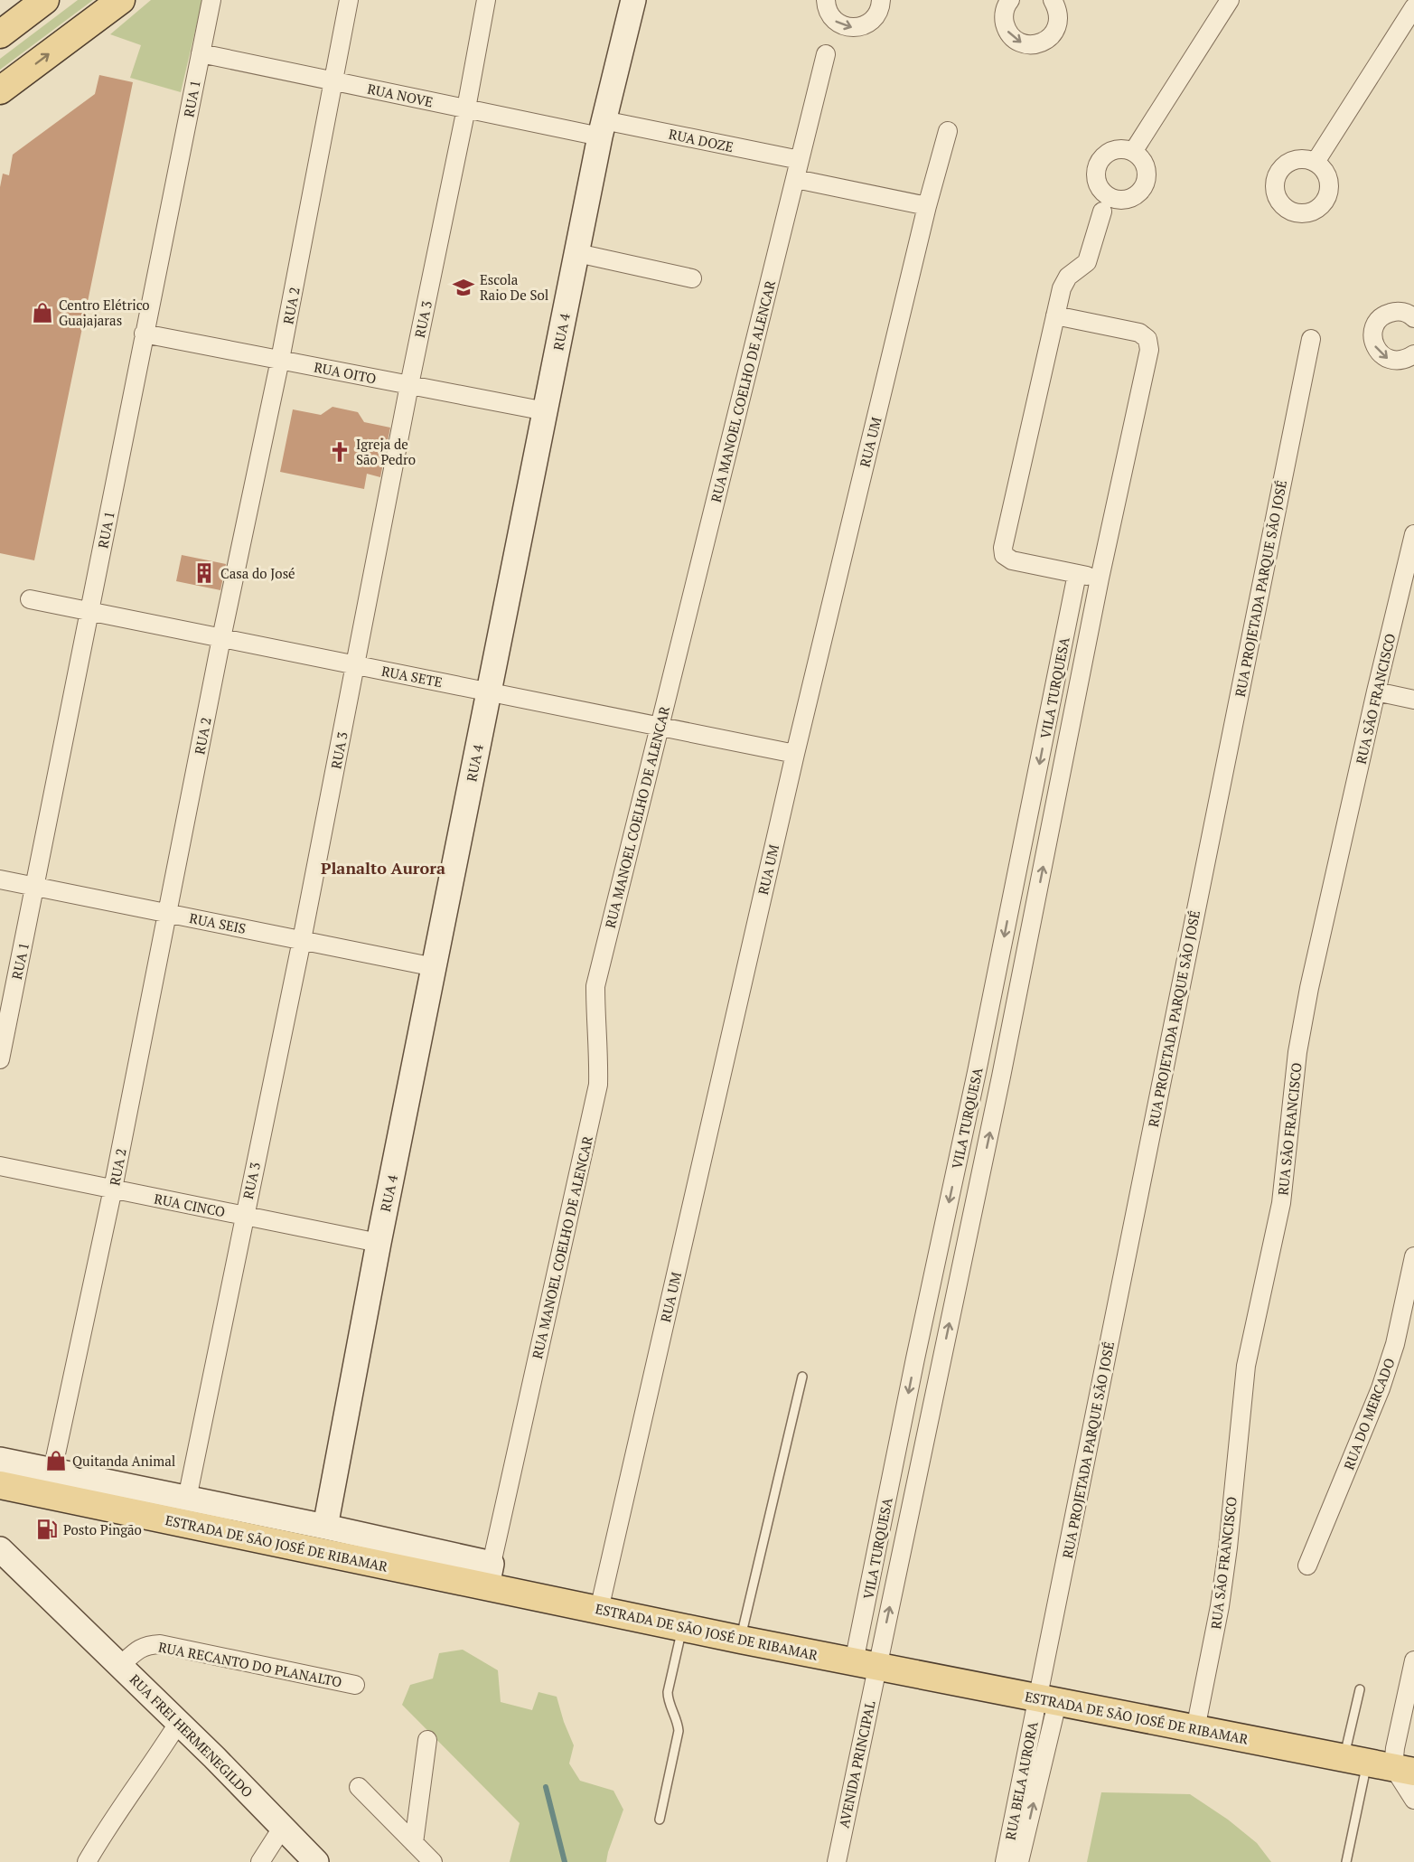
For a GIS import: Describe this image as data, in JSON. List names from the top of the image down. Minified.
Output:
{"streets":{"main road":["ESTRADA DE SÃO JOSÉ DE RIBAMAR"],"street":["RUA NOVE","RUA 1","RUA DOZE","RUA 2","RUA 3","RUA 4","RUA OITO","RUA MANOEL COELHO DE ALENCAR","RUA UM","RUA PROJETADA PARQUE SÃO JOSÉ","RUA SETE","VILA TURQUESA","RUA SÃO FRANCISCO","RUA SEIS","RUA CINCO","RUA DO MERCADO","RUA RECANTO DO PLANALTO","RUA FREI HERMENEGILDO","AVENIDA PRINCIPAL","RUA BELA AURORA"]},"crossings":[["RUA NOVE","RUA 1"],["RUA NOVE","RUA DOZE"],["RUA NOVE","RUA 2"],["RUA NOVE","RUA 3"],["RUA NOVE","RUA 4"],["RUA 1","RUA OITO"],["RUA 1","RUA SETE"],["RUA 1","RUA SEIS"],["RUA DOZE","RUA 4"],["RUA DOZE","RUA MANOEL COELHO DE ALENCAR"],["RUA 2","RUA OITO"],["RUA 2","RUA SETE"],["RUA 2","RUA SEIS"],["RUA 2","RUA CINCO"],["RUA 2","ESTRADA DE SÃO JOSÉ DE RIBAMAR"],["RUA 3","RUA OITO"],["RUA 3","RUA SETE"],["RUA 3","RUA SEIS"],["RUA 3","RUA CINCO"],["RUA 3","ESTRADA DE SÃO JOSÉ DE RIBAMAR"],["RUA 4","RUA OITO"],["RUA 4","RUA SETE"],["RUA 4","RUA SEIS"],["RUA 4","RUA CINCO"],["RUA 4","ESTRADA DE SÃO JOSÉ DE RIBAMAR"],["RUA MANOEL COELHO DE ALENCAR","RUA SETE"],["RUA MANOEL COELHO DE ALENCAR","ESTRADA DE SÃO JOSÉ DE RIBAMAR"],["RUA UM","RUA SETE"],["RUA UM","ESTRADA DE SÃO JOSÉ DE RIBAMAR"],["RUA PROJETADA PARQUE SÃO JOSÉ","ESTRADA DE SÃO JOSÉ DE RIBAMAR"],["RUA PROJETADA PARQUE SÃO JOSÉ","RUA BELA AURORA"],["VILA TURQUESA","ESTRADA DE SÃO JOSÉ DE RIBAMAR"],["VILA TURQUESA","AVENIDA PRINCIPAL"],["RUA SÃO FRANCISCO","ESTRADA DE SÃO JOSÉ DE RIBAMAR"],["ESTRADA DE SÃO JOSÉ DE RIBAMAR","AVENIDA PRINCIPAL"],["ESTRADA DE SÃO JOSÉ DE RIBAMAR","RUA BELA AURORA"],["RUA RECANTO DO PLANALTO","RUA FREI HERMENEGILDO"]],"districts":["Planalto Aurora"],"places":{"school or university":["Escola Raio De Sol"],"shop":["Centro Elétrico Guajajaras","Quitanda Animal"],"church":["Igreja de São Pedro"],"building":["Casa do José"],"fuel station":["Posto Pingão"]}}
